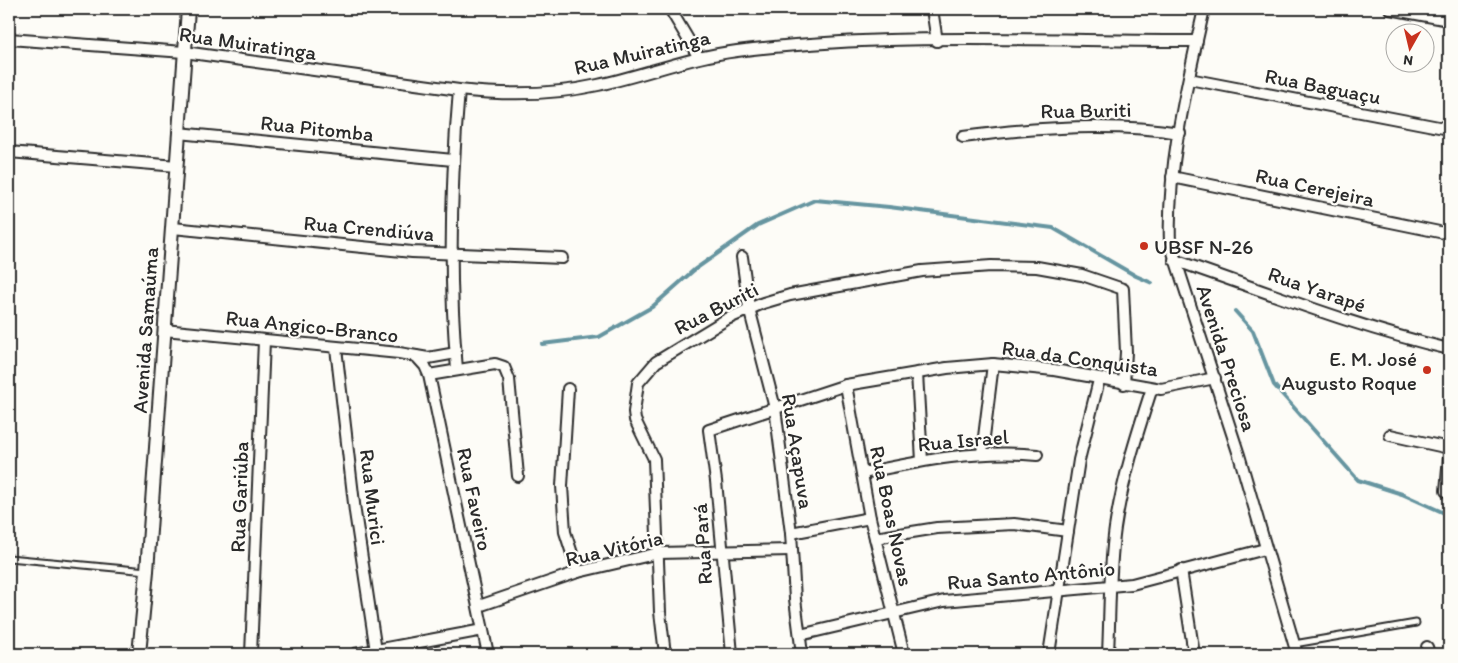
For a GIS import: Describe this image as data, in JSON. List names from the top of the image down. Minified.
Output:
{"streets":{"street":["Rua Muiratinga","Rua Baguaçu","Rua Buriti","Rua Pitomba","Rua Cerejeira","Rua Crendiúva","Rua Yarapé","Rua Angico-Branco","Avenida Samaúma","Rua da Conquista","Avenida Preciosa","Rua Israel","Rua Açapuva","Rua Gariúba","Rua Murici","Rua Faveiro","Rua Boas Novas","Rua Pará","Rua Vitória","Rua Santo Antônio"]},"crossings":[["Rua Muiratinga","Avenida Samaúma"],["Rua Muiratinga","Avenida Preciosa"],["Rua Baguaçu","Avenida Preciosa"],["Rua Buriti","Rua da Conquista"],["Rua Buriti","Avenida Preciosa"],["Rua Buriti","Rua Açapuva"],["Rua Buriti","Rua Vitória"],["Rua Pitomba","Avenida Samaúma"],["Rua Cerejeira","Avenida Preciosa"],["Rua Crendiúva","Avenida Samaúma"],["Rua Yarapé","Avenida Preciosa"],["Rua Angico-Branco","Avenida Samaúma"],["Rua Angico-Branco","Rua Gariúba"],["Rua Angico-Branco","Rua Murici"],["Rua Angico-Branco","Rua Faveiro"],["Rua da Conquista","Avenida Preciosa"],["Rua da Conquista","Rua Açapuva"],["Rua da Conquista","Rua Boas Novas"],["Rua da Conquista","Rua Pará"],["Avenida Preciosa","Rua Santo Antônio"],["Rua Israel","Rua Boas Novas"],["Rua Açapuva","Rua Vitória"],["Rua Açapuva","Rua Santo Antônio"],["Rua Faveiro","Rua Vitória"],["Rua Boas Novas","Rua Santo Antônio"],["Rua Pará","Rua Vitória"]],"places":["UBSF N-26","E. M. José Augusto Roque"],"north":"bottom"}
